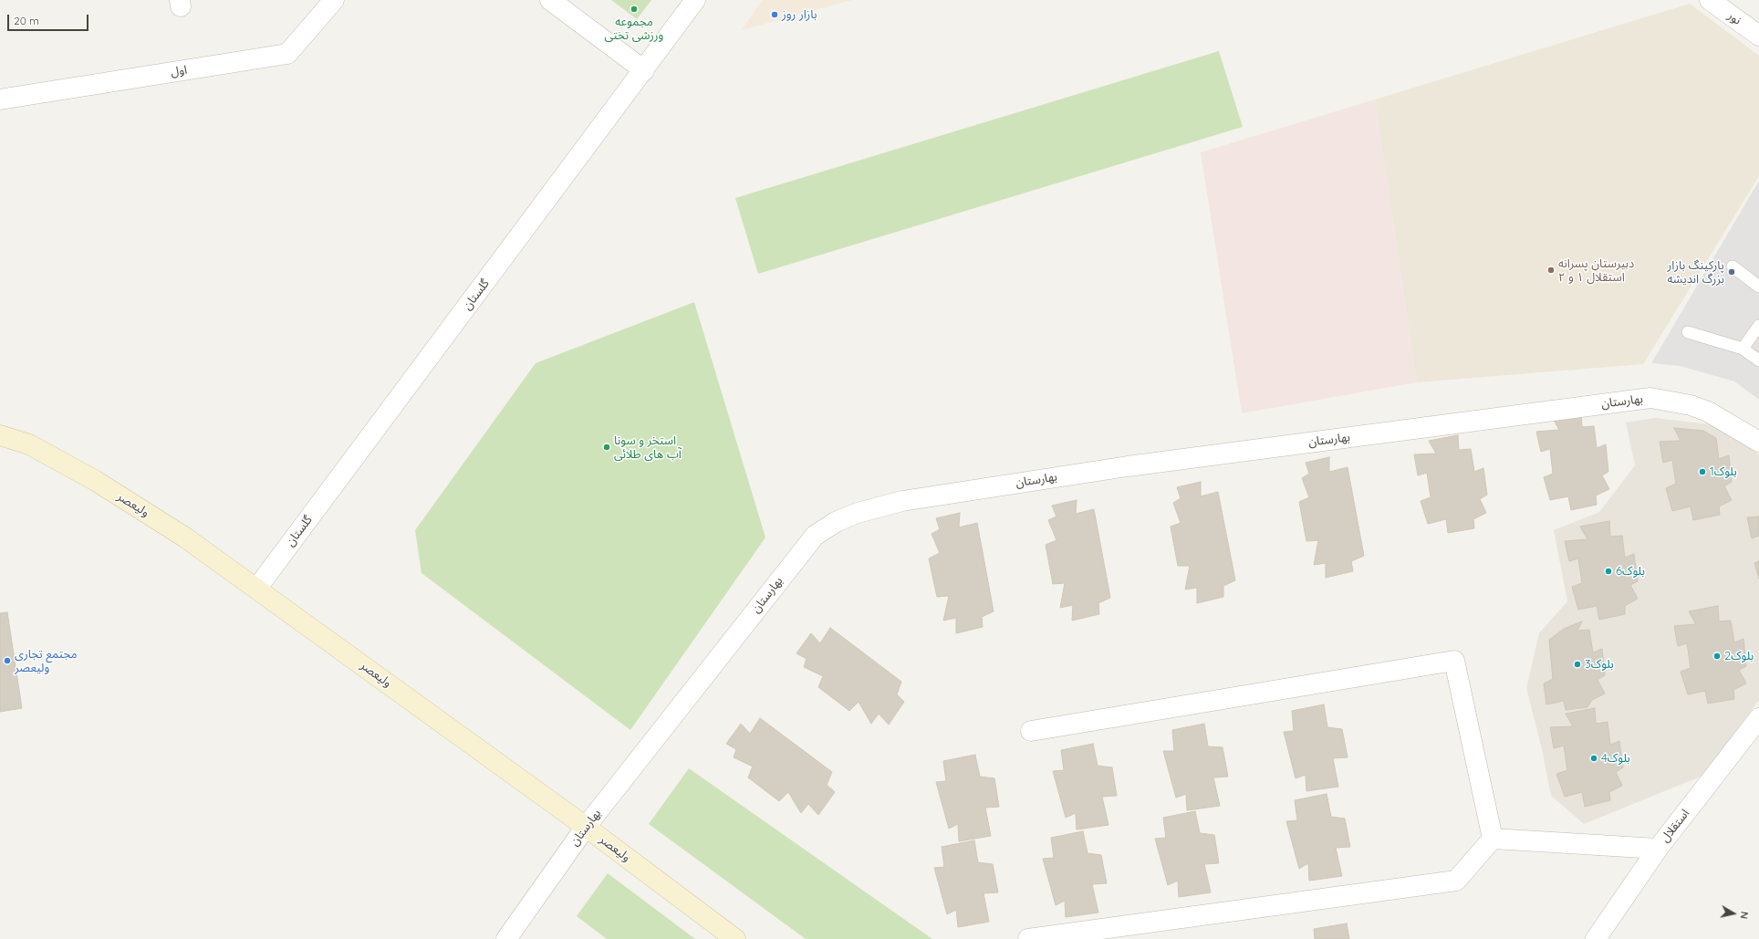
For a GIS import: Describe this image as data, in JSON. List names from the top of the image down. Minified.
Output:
{"streets":{"main road":["ولیعصر"],"street":["نور","اول","گلستان","بهارستان","استقلال"]},"crossings":[["گلستان","ولیعصر"],["بهارستان","ولیعصر"]],"places":["مجموعه ورزشی تختی","بازار روز","دبیرستان پسرانه استقلال ۱ و ۲","پارکینگ بازار بزرگ اندیشه","استخر و سونا آب های طلائی","بلوک1","بلوک6","بلوک2","مجتمع تجاری ولیعصر","بلوک3","بلوک4"],"scale_bar":"20 m","north":"right"}
